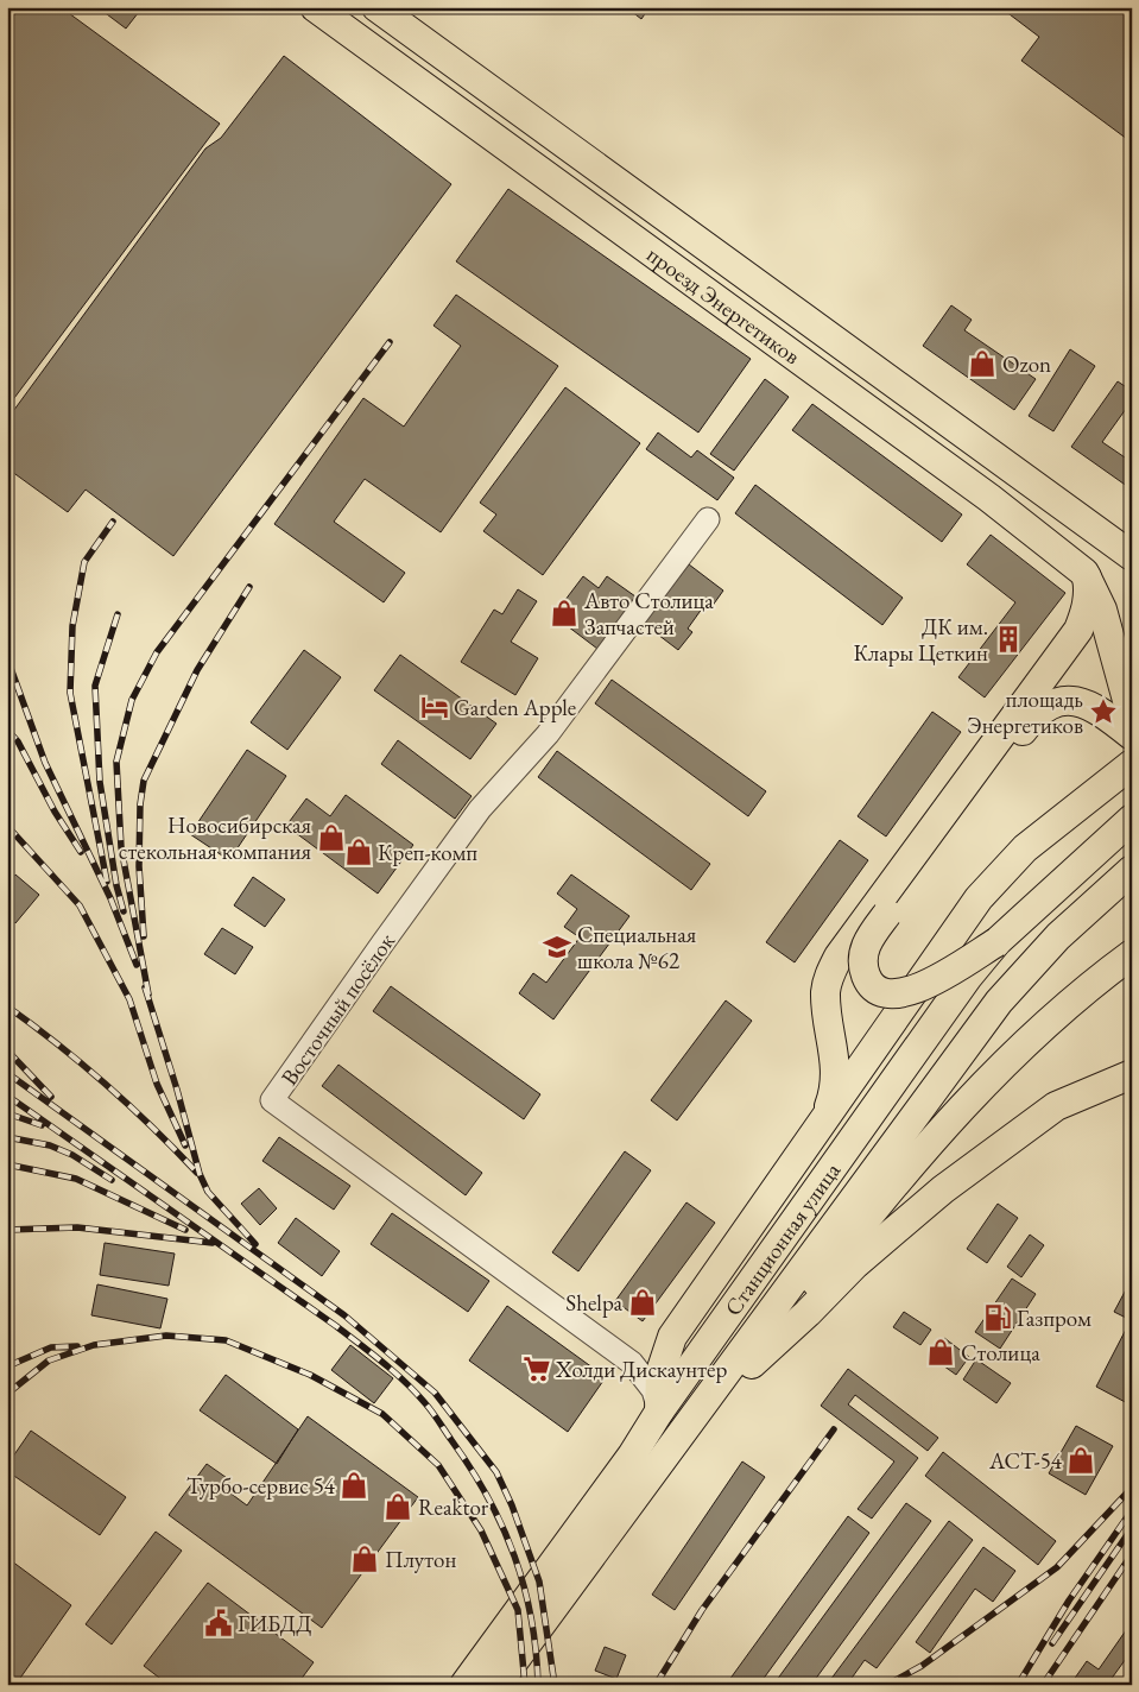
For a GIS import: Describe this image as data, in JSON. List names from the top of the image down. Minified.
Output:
{"streets":{"main road":["проезд Энергетиков","Станционная улица"],"street":["Восточный посёлок"]},"crossings":[["Восточный посёлок","Станционная улица"]],"places":{"shop":["Ozon","Авто Столица Запчастей","Новосибирская стекольная компания","Креп-комп","Shelpa","Столица","АСТ-54","Турбо-сервис 54","Reaktor","Плутон"],"building":["ДК им. Клары Цеткин"],"hotel":["Garden Apple"],"place":["площадь Энергетиков"],"school or university":["Специальная школа №62"],"fuel station":["Газпром"],"supermarket":["Холди Дискаунтер"],"public building":["ГИБДД"]}}
